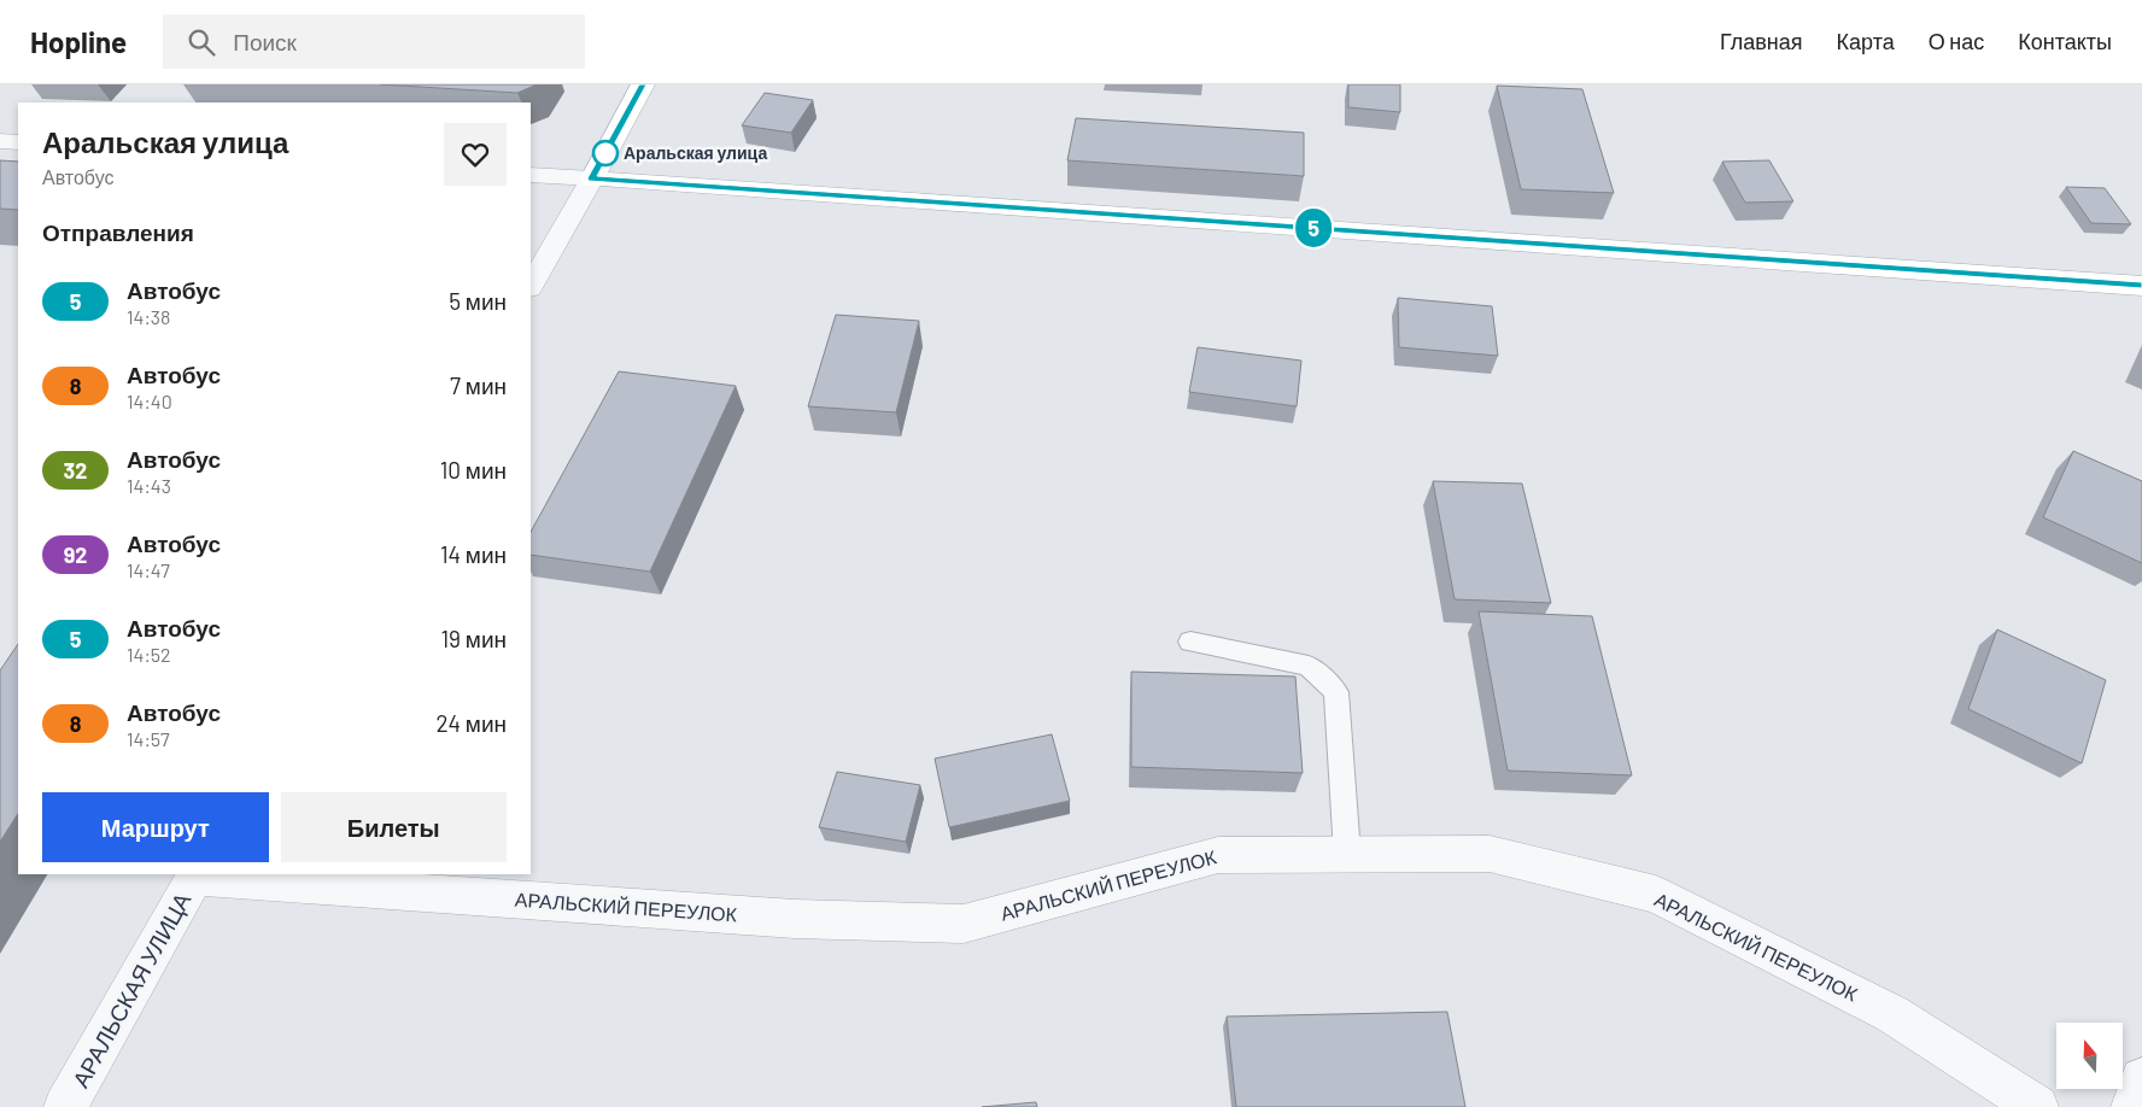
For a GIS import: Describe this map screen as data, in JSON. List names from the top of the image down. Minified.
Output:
{"streets":{"street":["АРАЛЬСКИЙ ПЕРЕУЛОК","АРАЛЬСКАЯ УЛИЦА"]},"crossings":[["АРАЛЬСКИЙ ПЕРЕУЛОК","АРАЛЬСКАЯ УЛИЦА"]],"places":["Аральская улица"],"lines":["bus line 5"],"north":"top","page":{"header":"Hopline","search":"Поиск","nav":["Главная","Карта","О нас","Контакты"],"on_map":"5","heading":[["Аральская улица","Автобус"],"Отправления"],"list":[{"mark":"5","name":"Автобус","note":"14:38","value":"5 мин"},{"mark":"8","name":"Автобус","note":"14:40","value":"7 мин"},{"mark":"32","name":"Автобус","note":"14:43","value":"10 мин"},{"mark":"92","name":"Автобус","note":"14:47","value":"14 мин"},{"mark":"5","name":"Автобус","note":"14:52","value":"19 мин"},{"mark":"8","name":"Автобус","note":"14:57","value":"24 мин"}],"buttons":["Маршрут","Билеты"]}}
